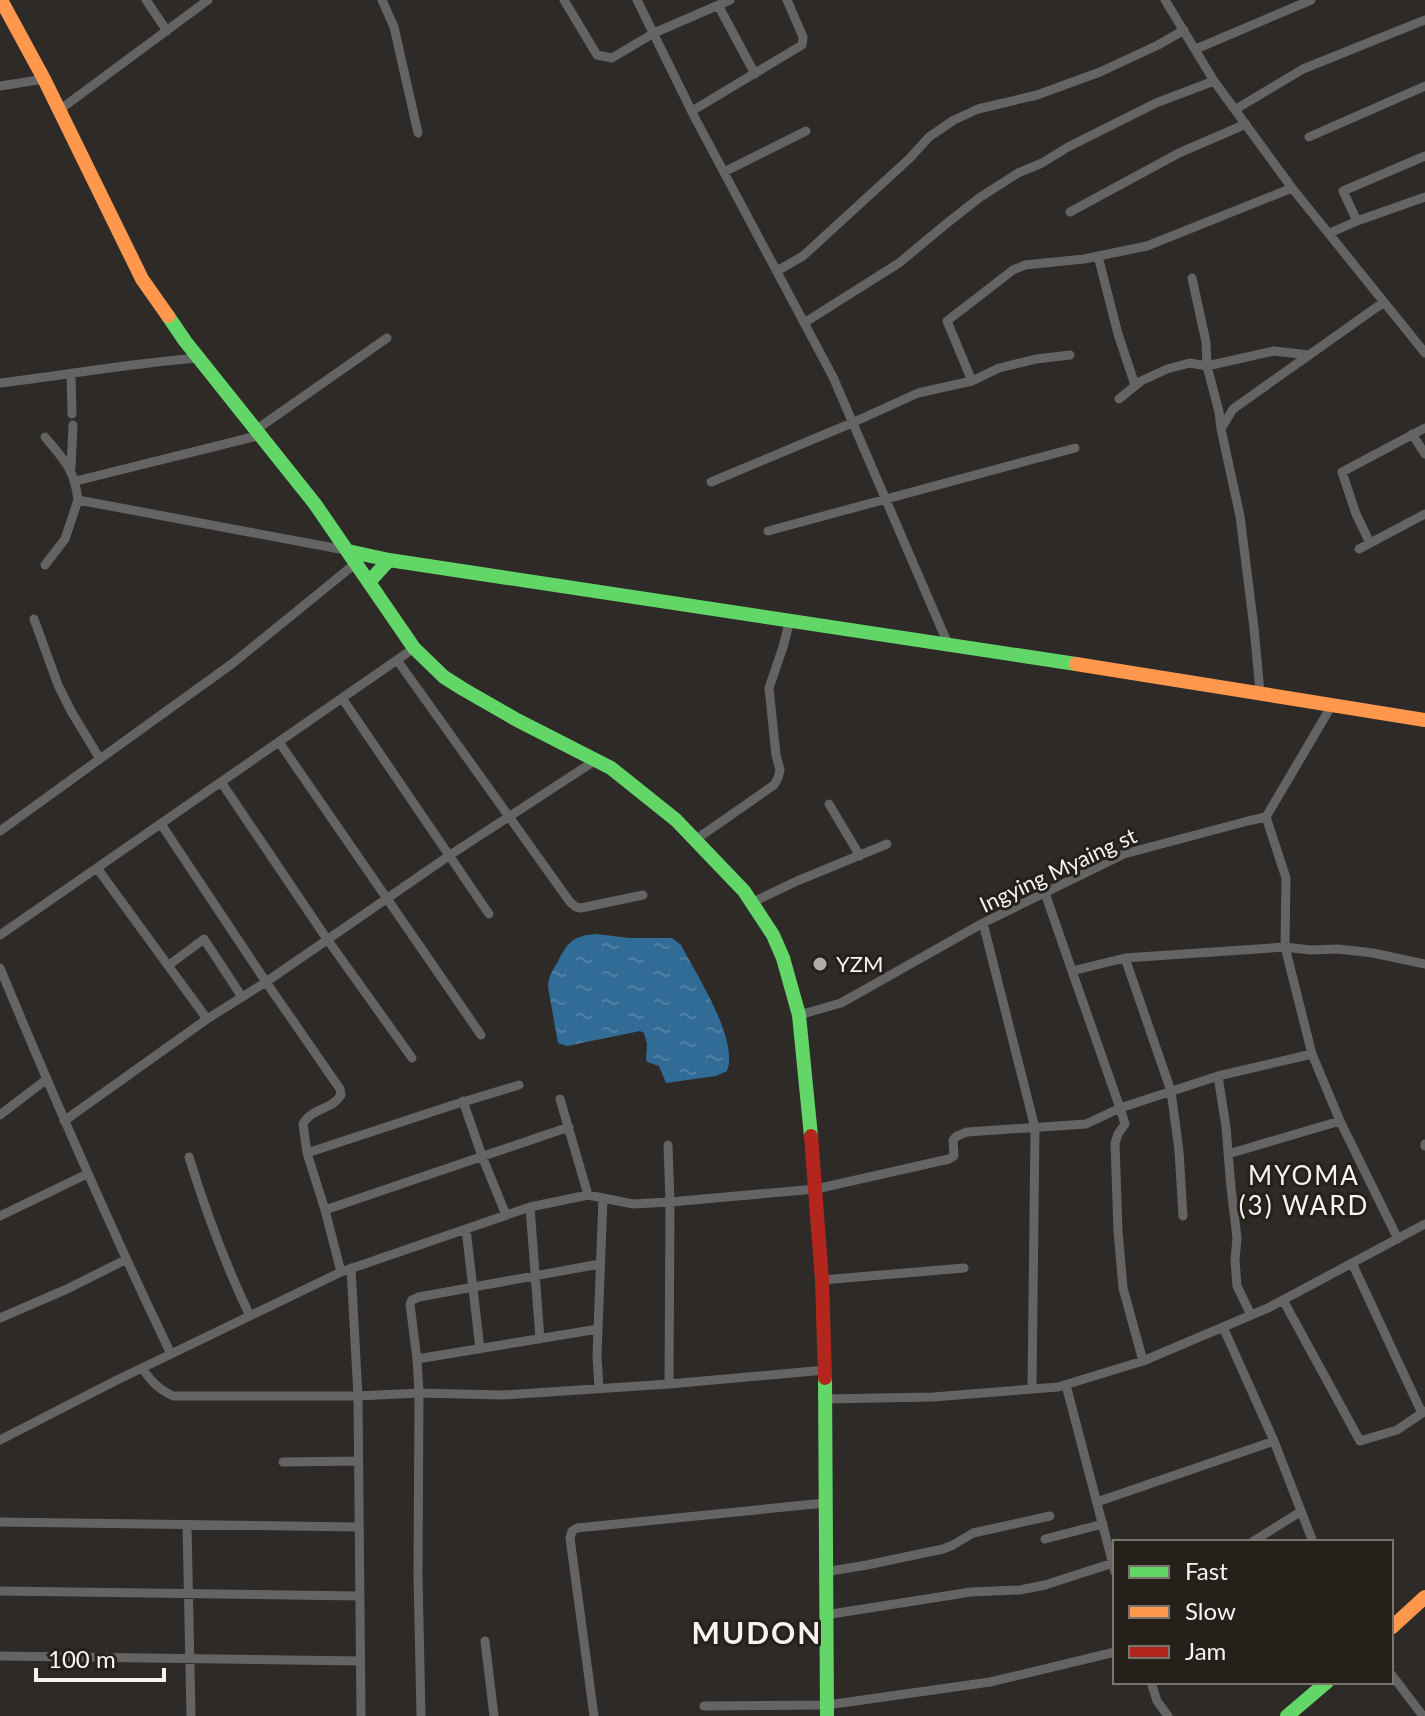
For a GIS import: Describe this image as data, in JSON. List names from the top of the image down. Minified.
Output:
{"streets":{"street":["Ingying Myaing st"]},"districts":["MYOMA (3) WARD","MUDON"],"places":["YZM"],"legend":["Fast","Slow","Jam"],"scale_bar":"100 m"}
